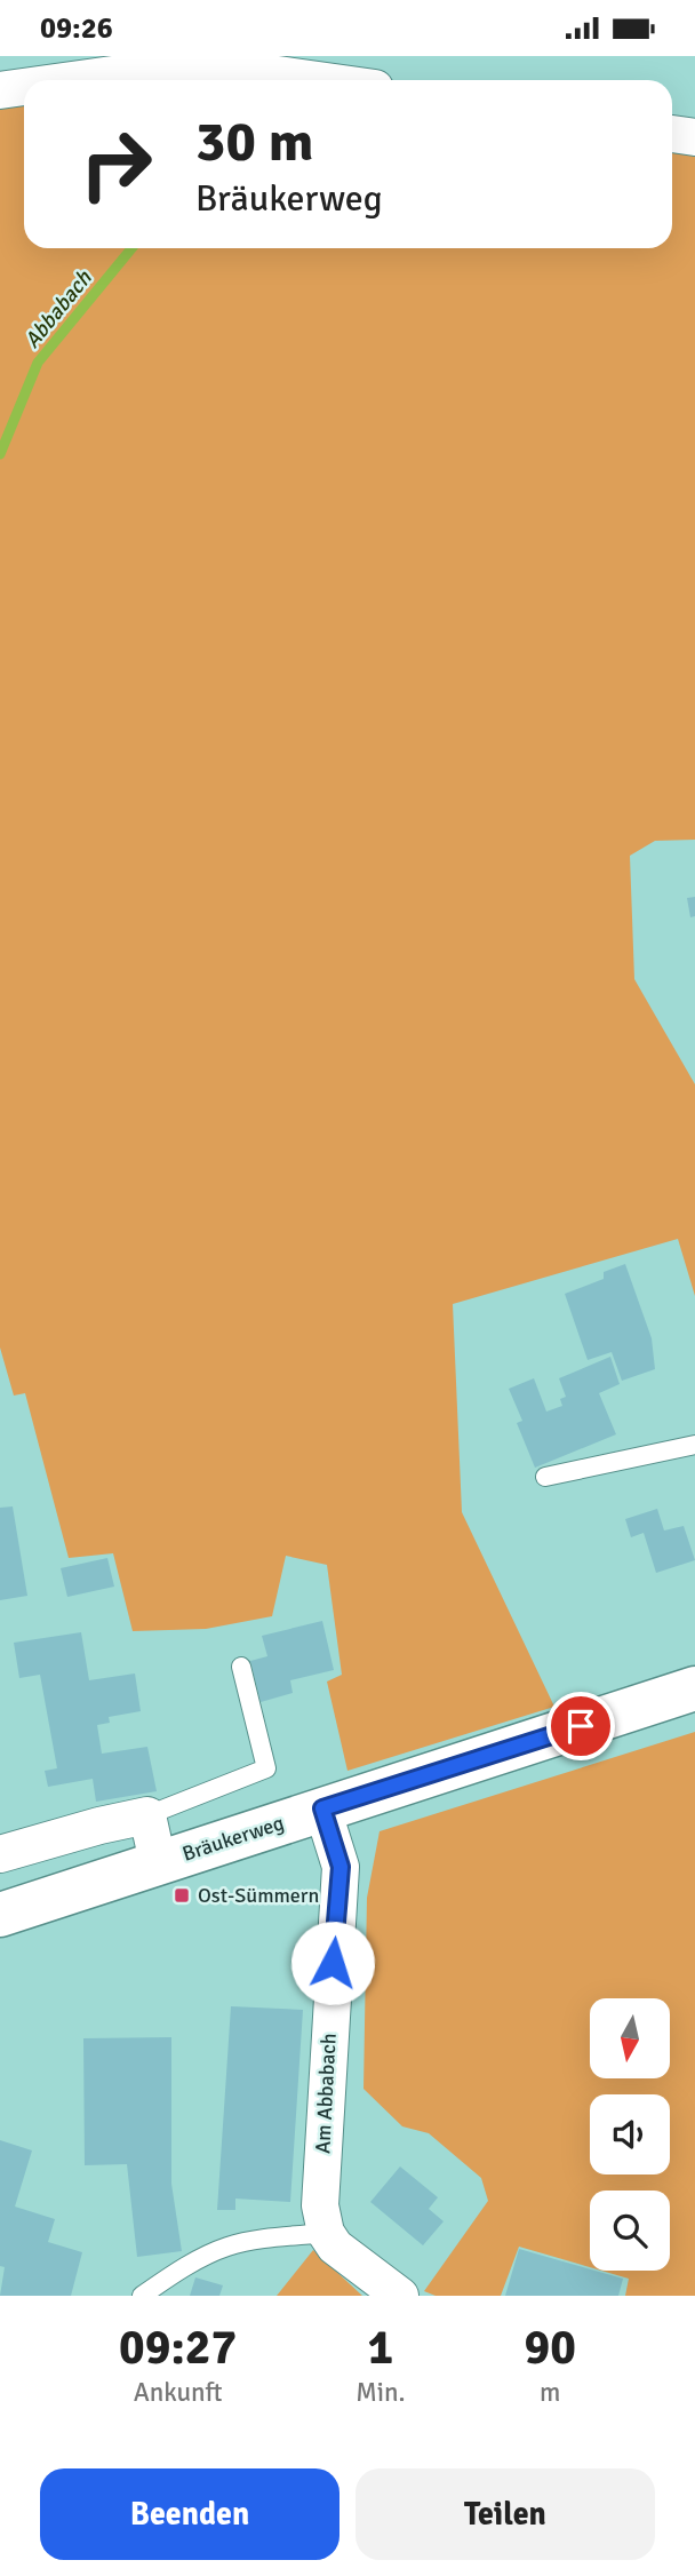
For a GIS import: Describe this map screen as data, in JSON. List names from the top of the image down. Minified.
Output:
{"streets":{"main road":["Bräukerweg"],"street":["Am Abbabach"]},"crossings":[["Bräukerweg","Am Abbabach"]],"water":["Abbabach"],"places":{"transit":["Ost-Sümmern"]},"north":"bottom","page":{"status":"09:26","turn":["30 m","Bräukerweg"],"eta":["09:27","Ankunft","1","Min.","90","m"],"buttons":["Beenden","Teilen"]}}
